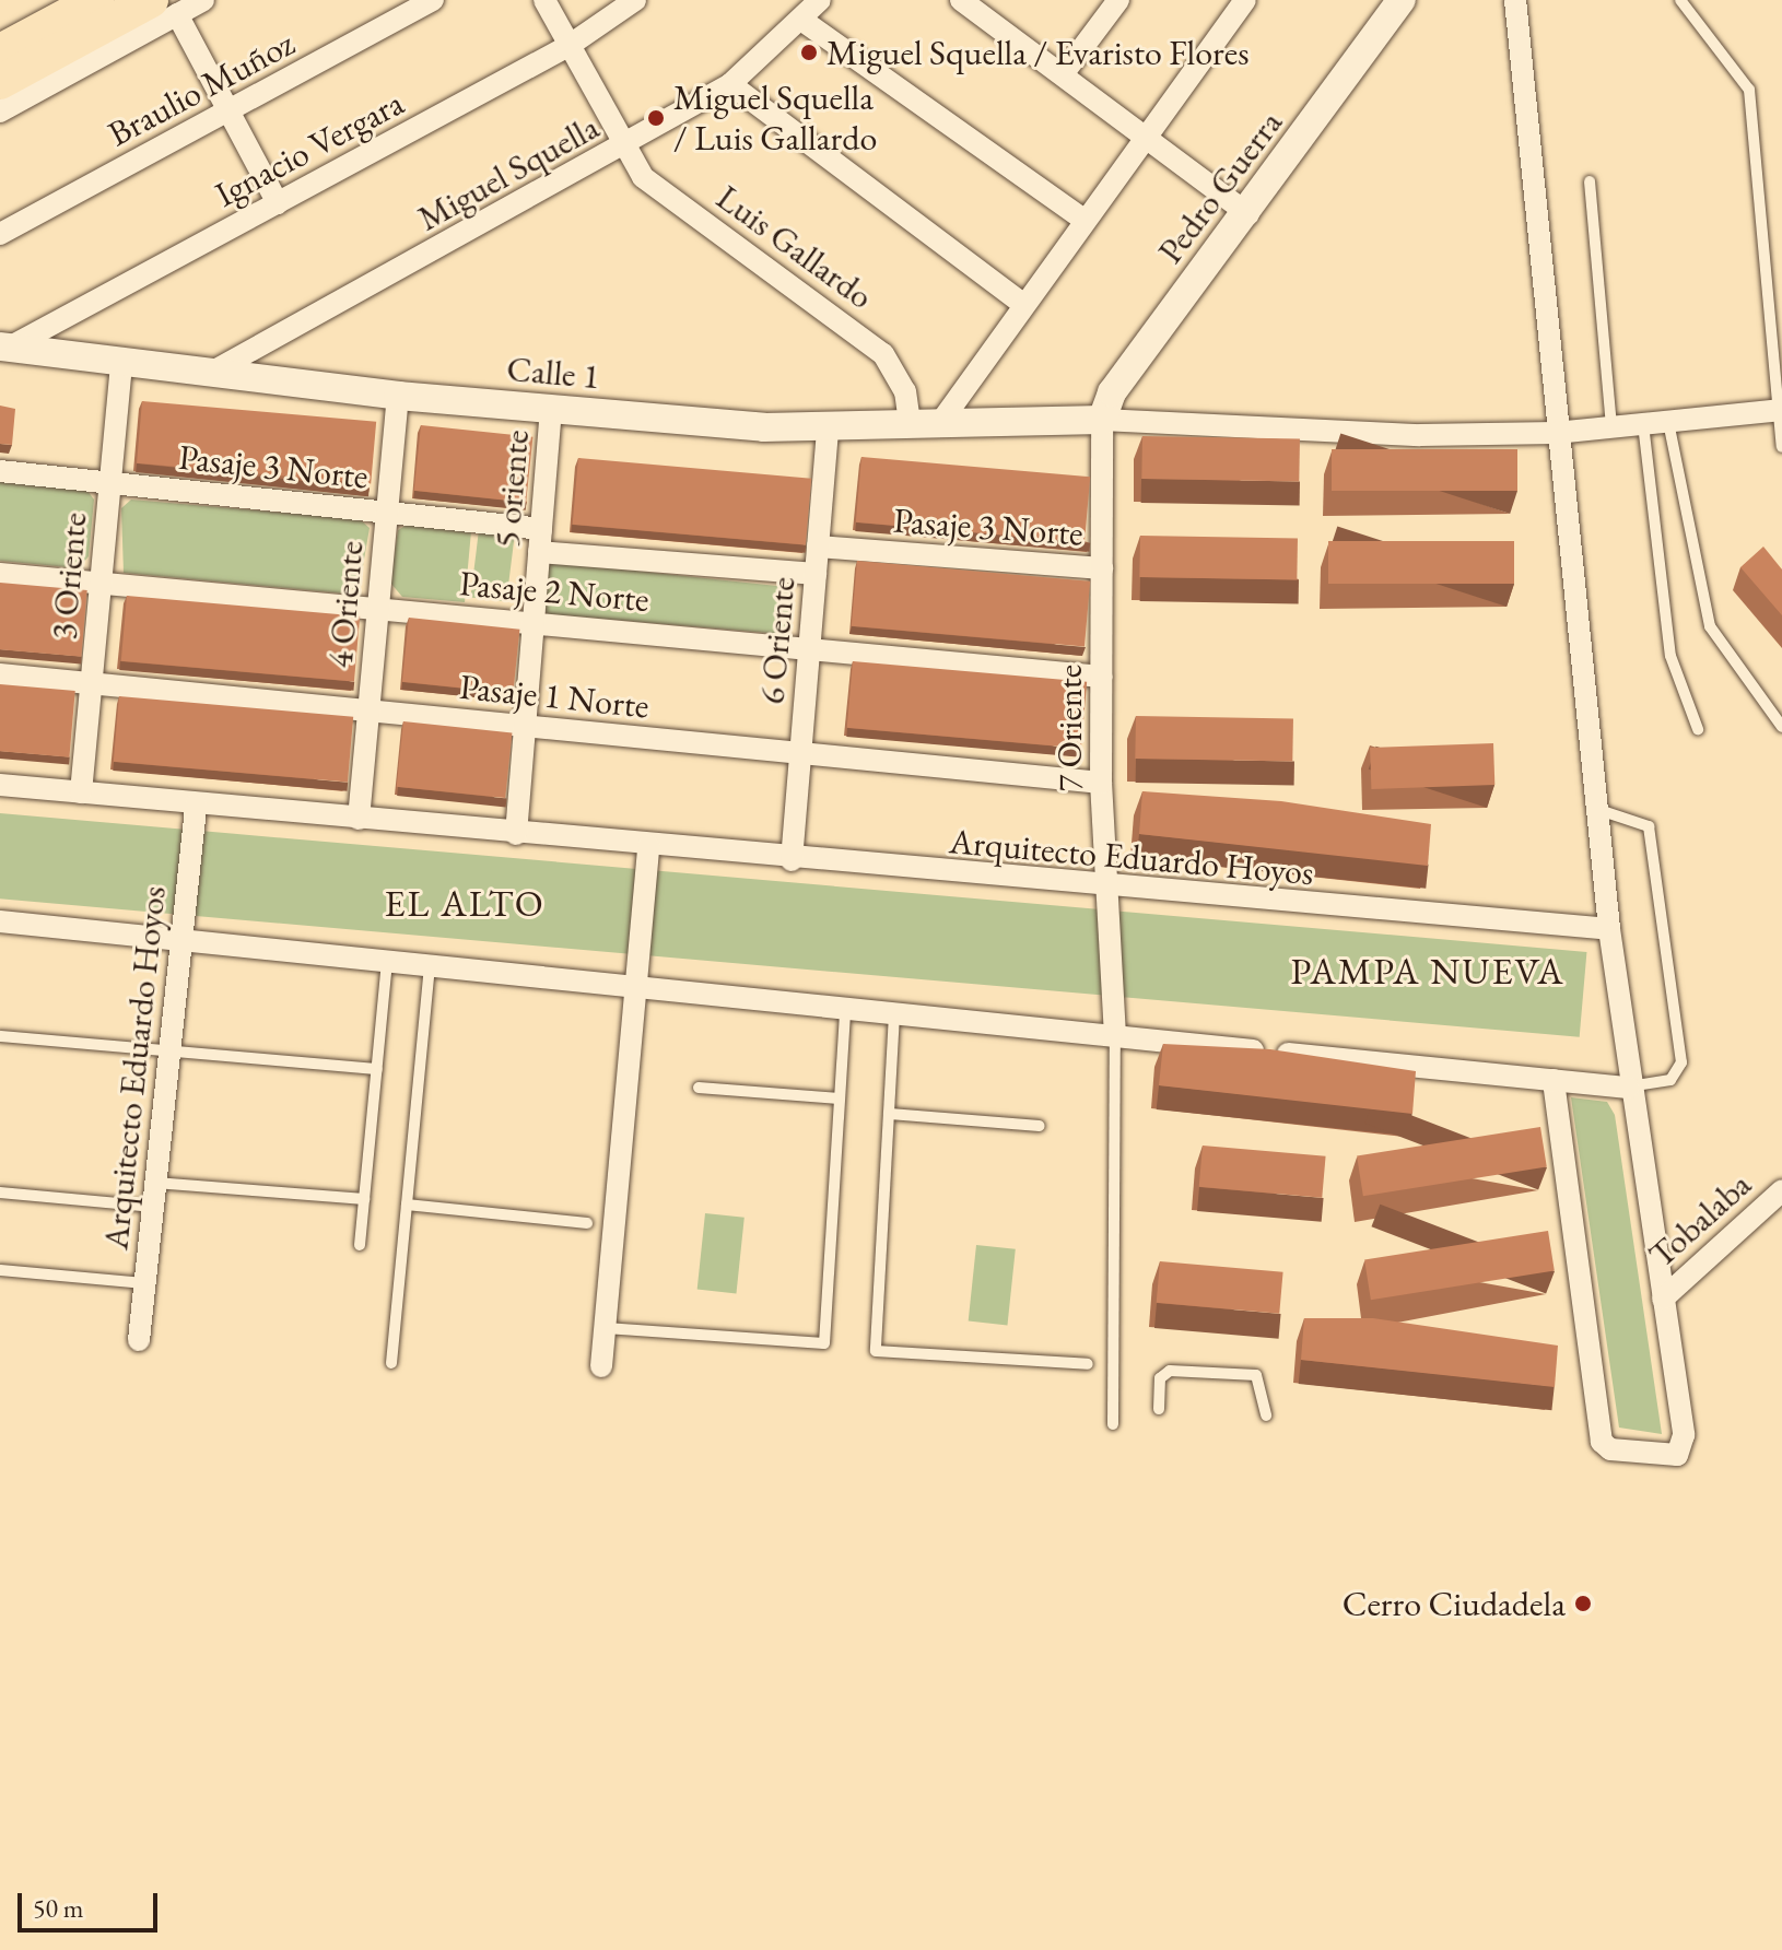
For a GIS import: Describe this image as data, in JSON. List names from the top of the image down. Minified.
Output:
{"streets":{"street":["Braulio Muñoz","Ignacio Vergara","Miguel Squella","Pedro Guerra","Luis Gallardo","Calle 1","Pasaje 3 Norte","5 oriente","3 Oriente","Pasaje 2 Norte","4 Oriente","6 Oriente","Pasaje 1 Norte","7 Oriente","Arquitecto Eduardo Hoyos","Tobalaba"]},"crossings":[["Ignacio Vergara","Luis Gallardo"],["Ignacio Vergara","Calle 1"],["Miguel Squella","Luis Gallardo"],["Miguel Squella","Calle 1"],["Pedro Guerra","Calle 1"],["Pedro Guerra","7 Oriente"],["Luis Gallardo","Calle 1"],["Calle 1","5 oriente"],["Calle 1","3 Oriente"],["Calle 1","4 Oriente"],["Calle 1","6 Oriente"],["Calle 1","7 Oriente"],["Pasaje 3 Norte","5 oriente"],["Pasaje 3 Norte","3 Oriente"],["Pasaje 3 Norte","4 Oriente"],["Pasaje 3 Norte","6 Oriente"],["Pasaje 3 Norte","7 Oriente"],["5 oriente","Pasaje 2 Norte"],["5 oriente","Pasaje 1 Norte"],["5 oriente","Arquitecto Eduardo Hoyos"],["3 Oriente","Pasaje 2 Norte"],["3 Oriente","Pasaje 1 Norte"],["3 Oriente","Arquitecto Eduardo Hoyos"],["Pasaje 2 Norte","4 Oriente"],["Pasaje 2 Norte","6 Oriente"],["Pasaje 2 Norte","7 Oriente"],["4 Oriente","Pasaje 1 Norte"],["4 Oriente","Arquitecto Eduardo Hoyos"],["6 Oriente","Pasaje 1 Norte"],["6 Oriente","Arquitecto Eduardo Hoyos"],["Pasaje 1 Norte","7 Oriente"],["7 Oriente","Arquitecto Eduardo Hoyos"]],"districts":["EL ALTO","PAMPA NUEVA"],"places":["Miguel Squella / Evaristo Flores","Miguel Squella / Luis Gallardo","Cerro Ciudadela"],"scale_bar":"50 m"}
